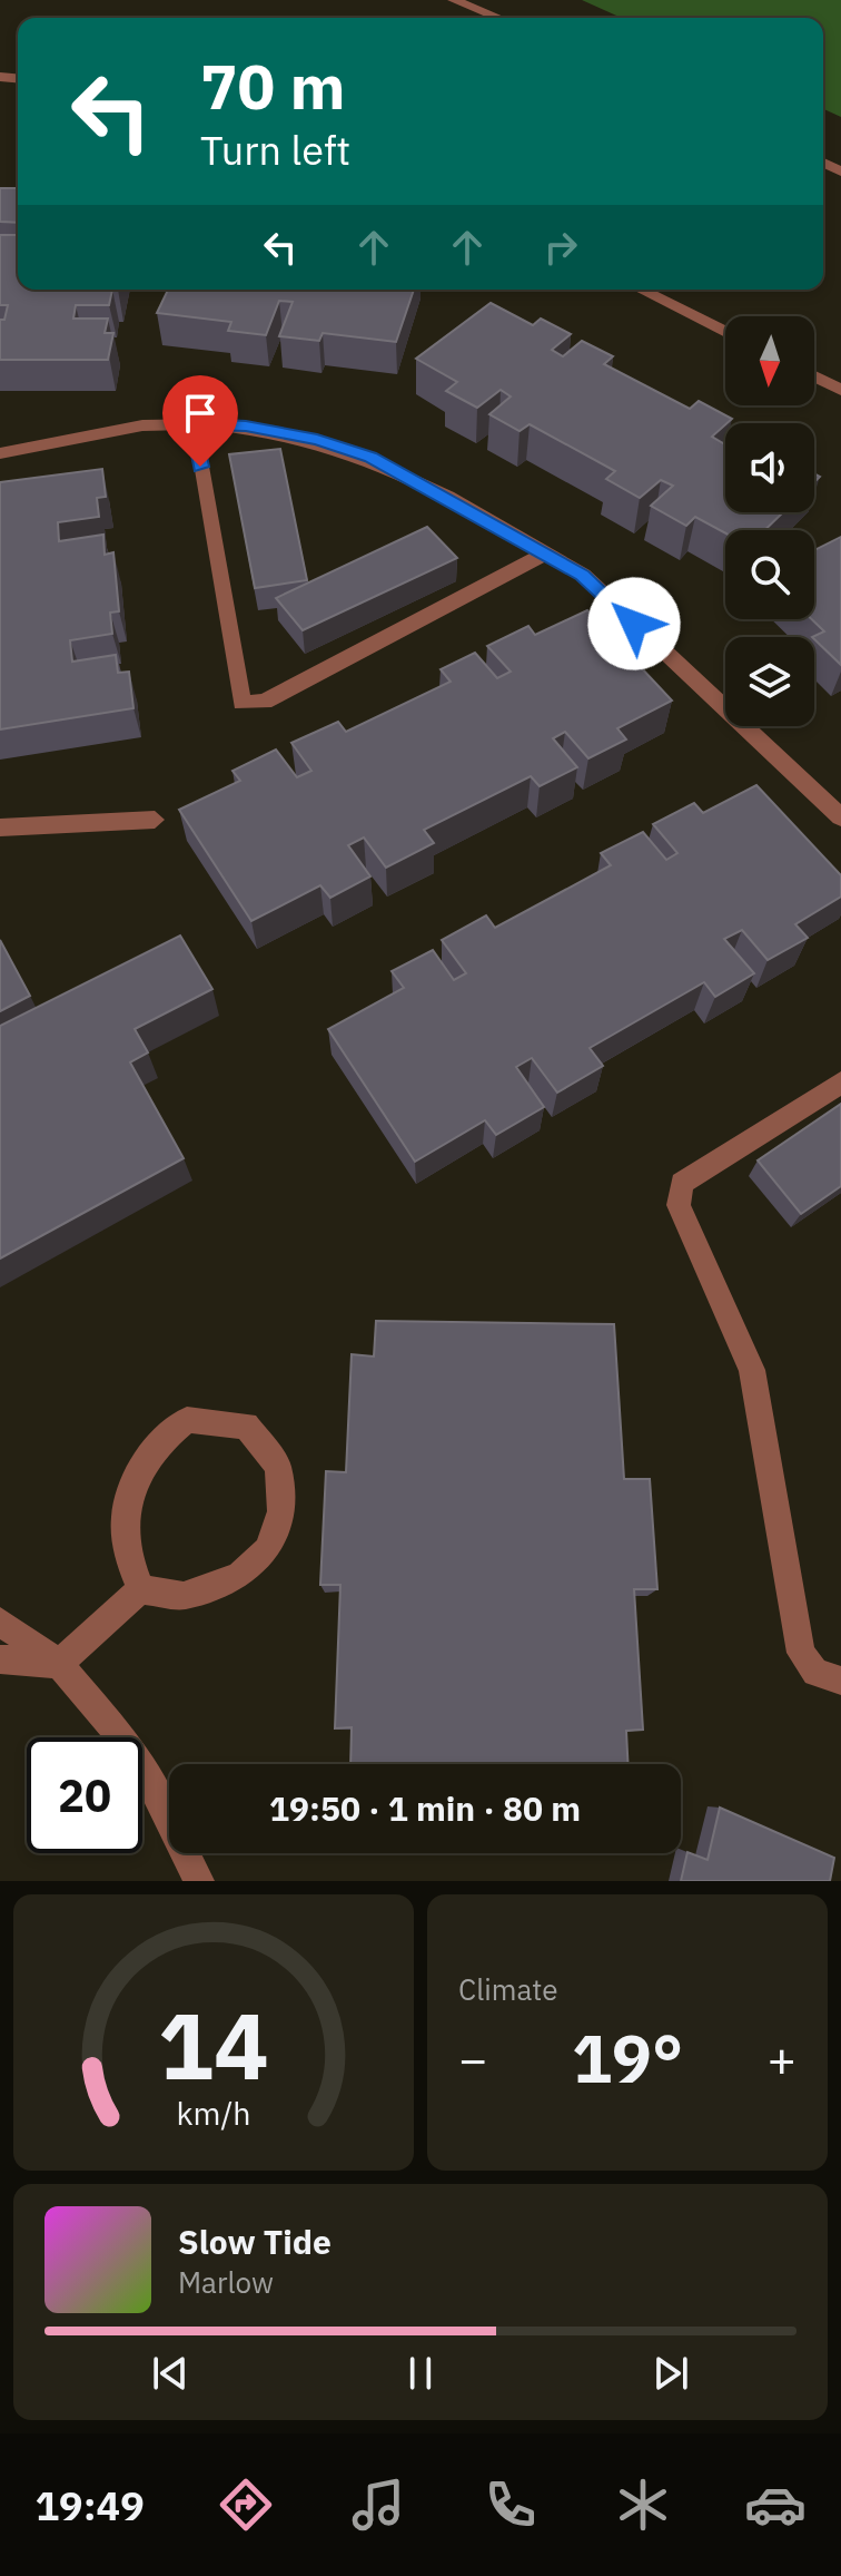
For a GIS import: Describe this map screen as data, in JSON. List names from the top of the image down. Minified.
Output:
{"north":"bottom","page":{"turn":["70 m","Turn left"],"limit":"20","trip":"19:50 · 1 min · 80 m","tile":"Climate","heat":["−","19°","+"],"song":["Slow Tide","Marlow"],"tabs":"19:49","gauge":["14","km/h"]}}
